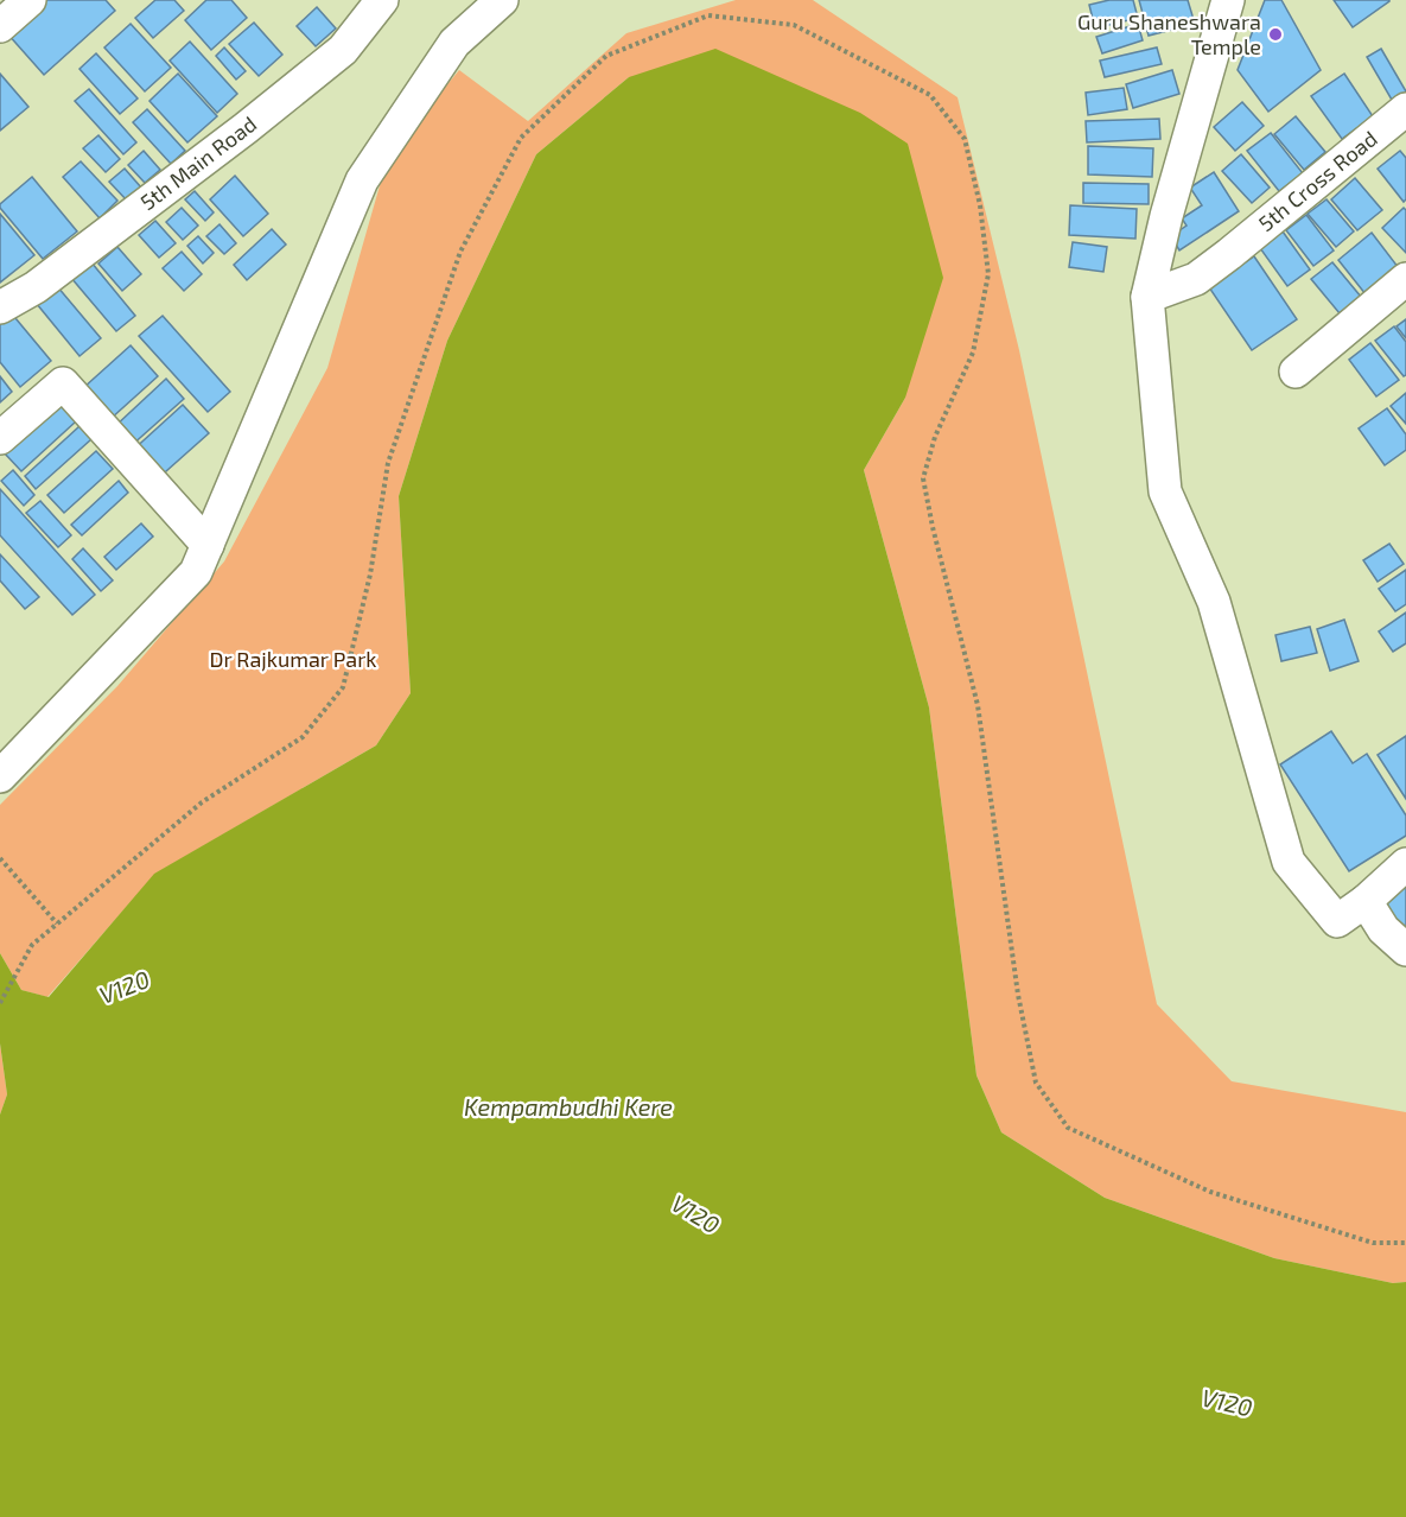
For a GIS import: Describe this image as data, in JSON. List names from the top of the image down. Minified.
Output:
{"streets":{"street":["5th Main Road","5th Cross Road"]},"water":["V120","Kempambudhi Kere"],"parks":["Dr Rajkumar Park"],"places":["Guru Shaneshwara Temple"]}
